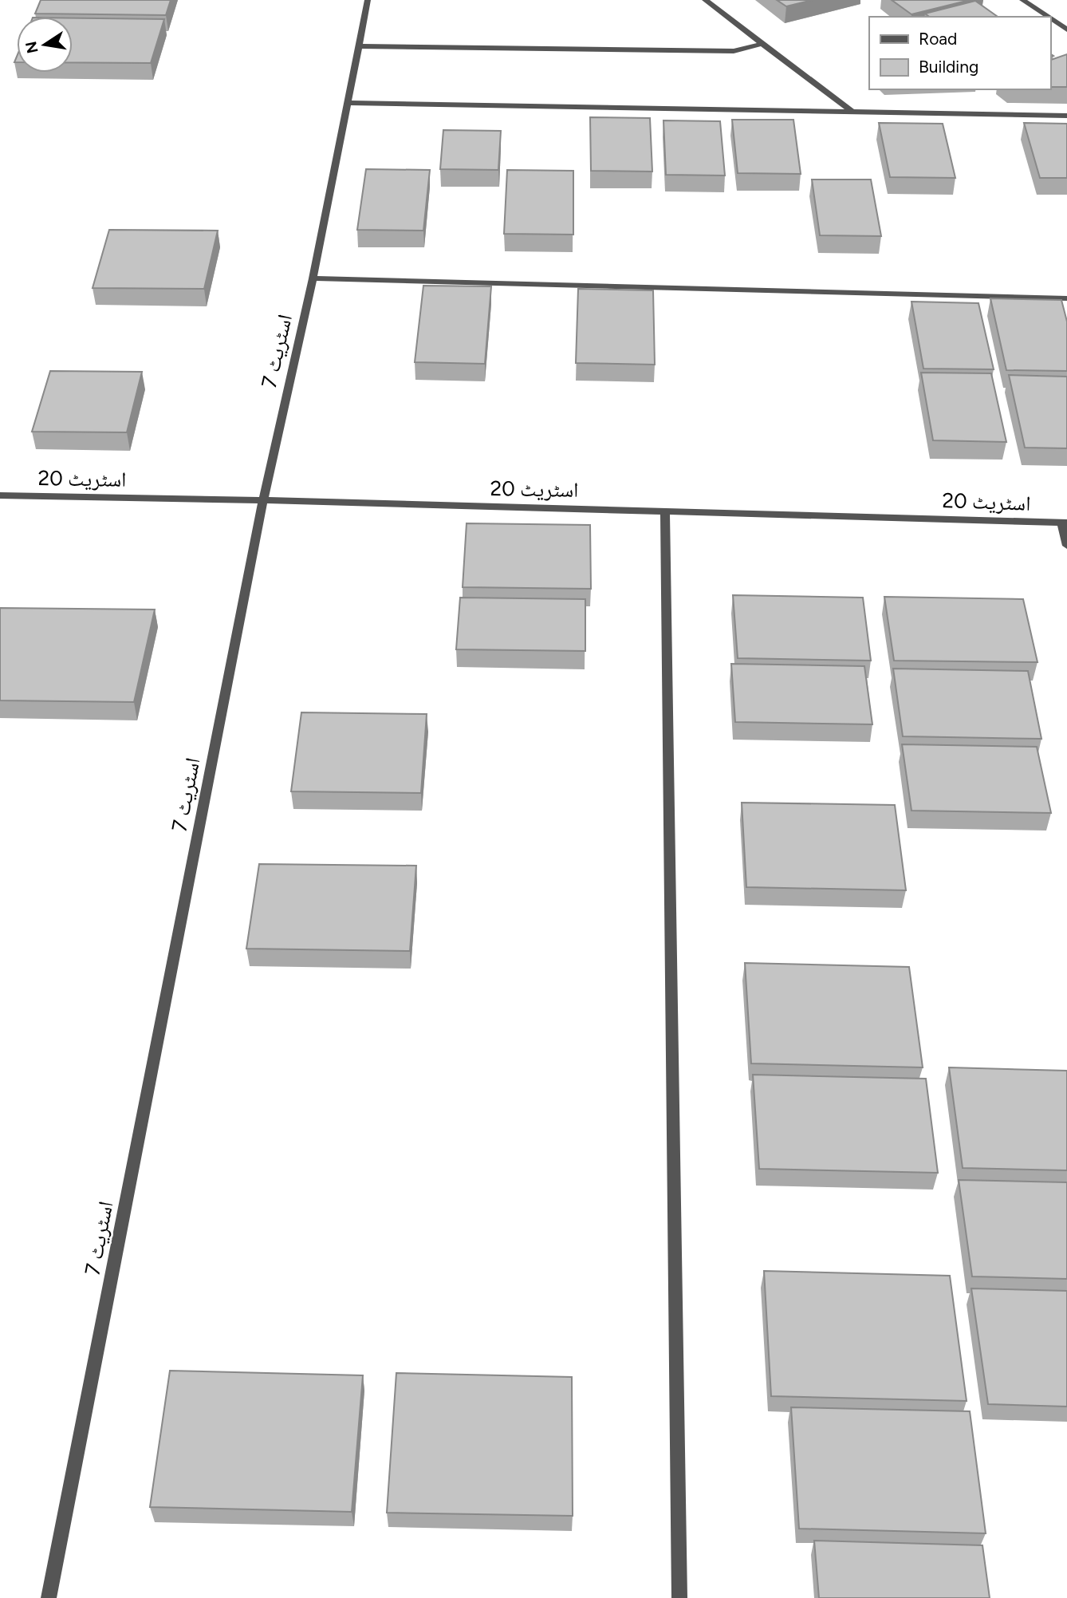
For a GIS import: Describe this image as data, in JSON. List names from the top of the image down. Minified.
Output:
{"streets":{"street":["اسٹریٹ 7","اسٹریٹ 20"]},"crossings":[["اسٹریٹ 7","اسٹریٹ 20"]],"legend":["Road","Building"],"north":"left"}
